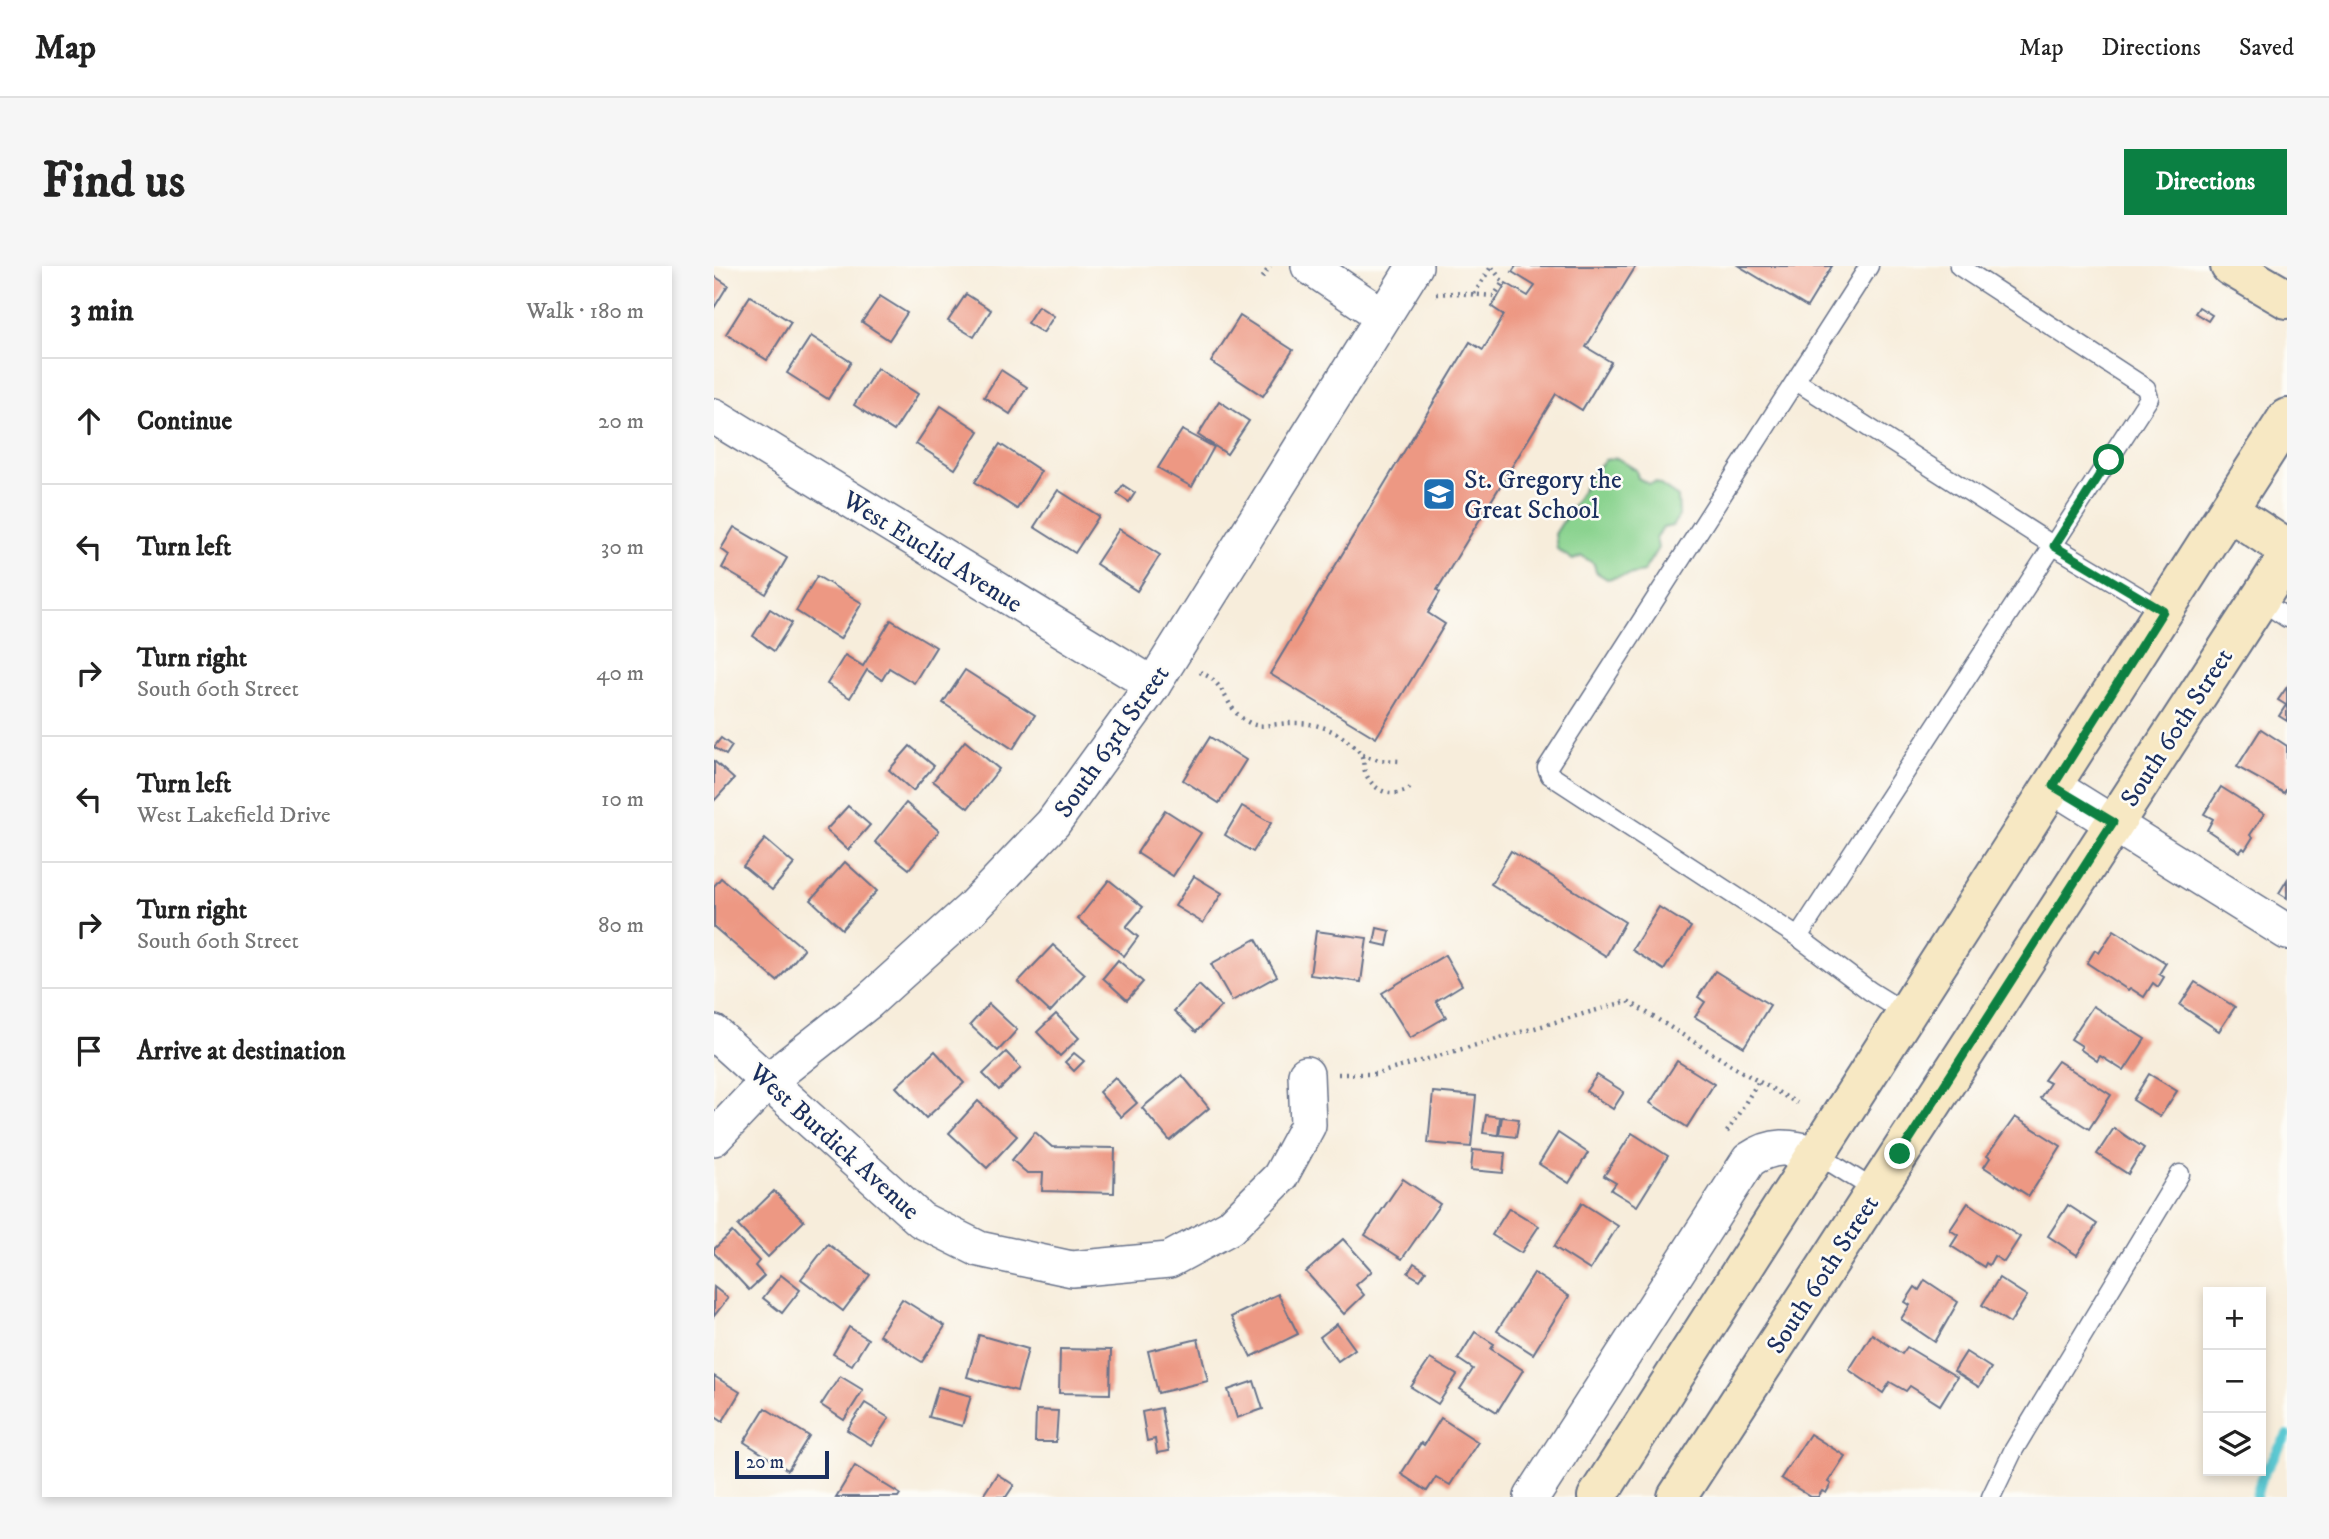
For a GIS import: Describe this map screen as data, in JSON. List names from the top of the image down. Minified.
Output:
{"streets":{"main road":["South 60th Street"],"street":["West Euclid Avenue","South 63rd Street","West Burdick Avenue"]},"crossings":[["West Euclid Avenue","South 63rd Street"],["South 63rd Street","West Burdick Avenue"]],"places":{"school or university":["St. Gregory the Great School"]},"scale_bar":"20 m","page":{"header":"Map","nav":["Map","Directions","Saved"],"buttons":"Directions","title":"Find us","heading":["3 min","Walk · 180 m"],"list":[["Continue","20 m"],["Turn left","30 m"],["Turn right","South 60th Street","40 m"],["Turn left","West Lakefield Drive","10 m"],["Turn right","South 60th Street","80 m"],"Arrive at destination"],"map_buttons":["+","−"],"scale":"20 m"}}
